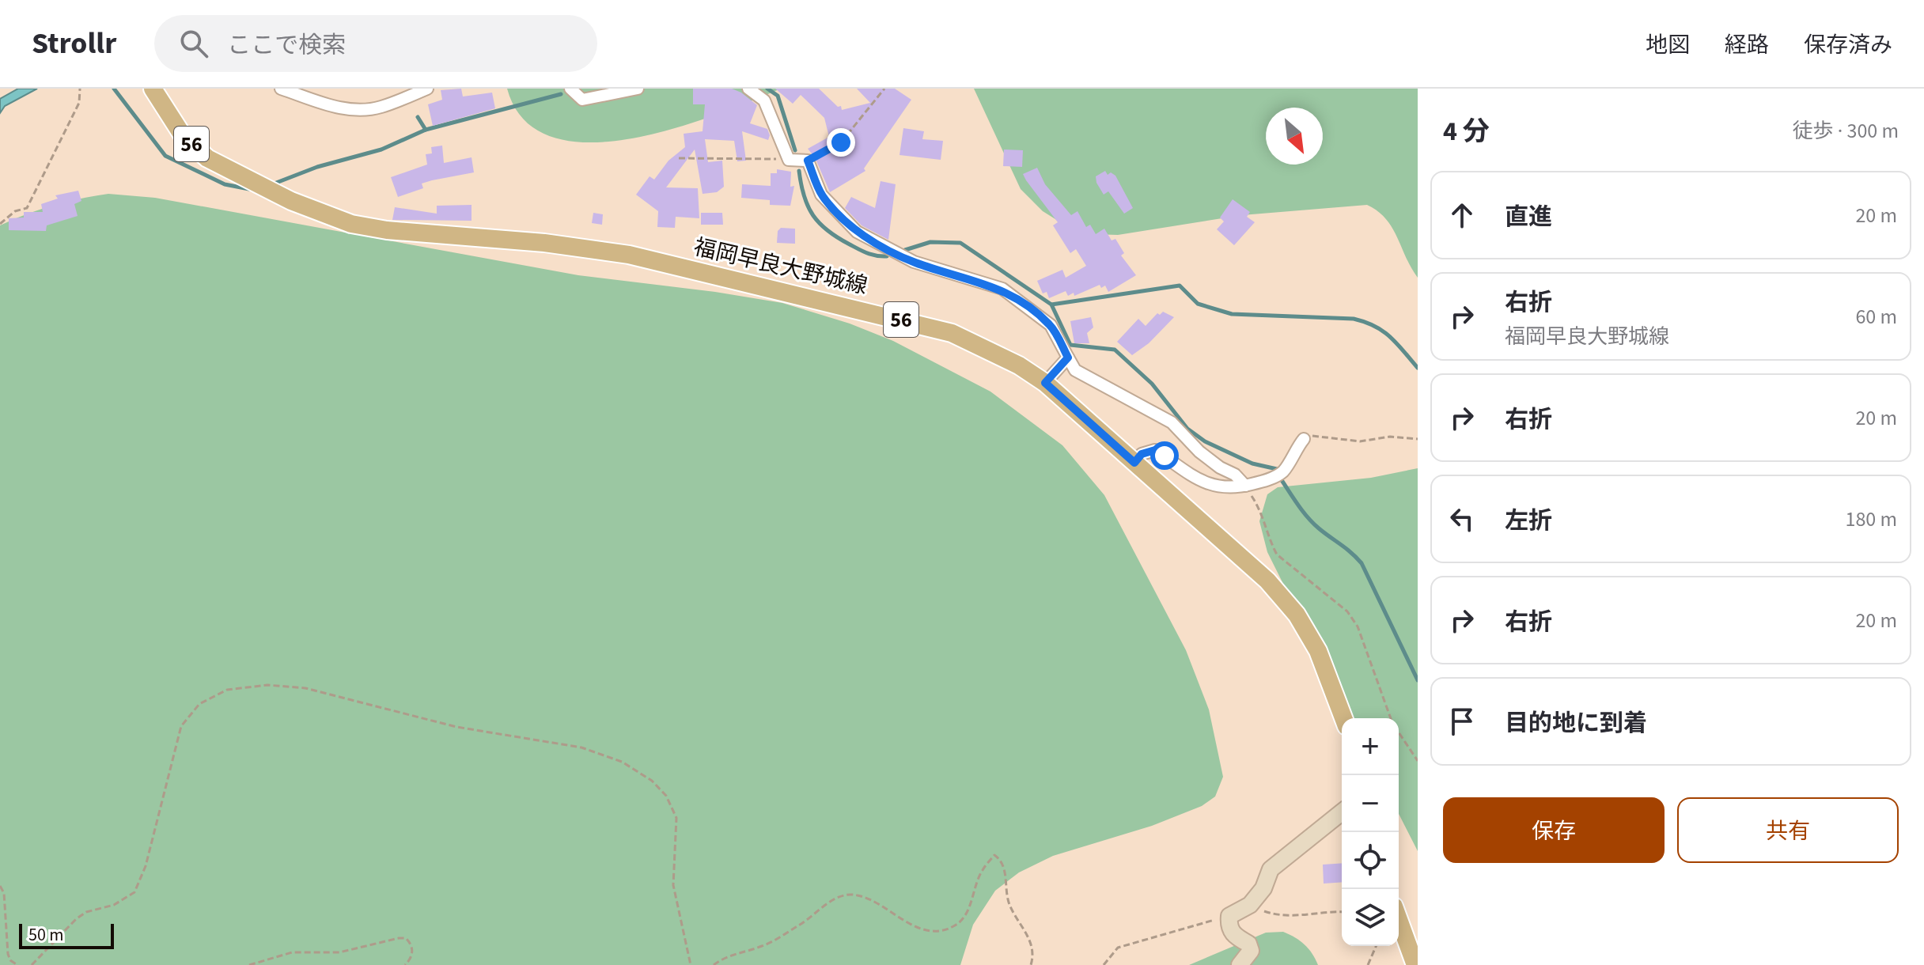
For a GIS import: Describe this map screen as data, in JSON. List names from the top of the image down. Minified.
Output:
{"streets":{"main road":["56","福岡早良大野城線"]},"scale_bar":"50 m","north":"bottom right","page":{"header":"Strollr","search":"ここで検索","nav":["地図","経路","保存済み"],"heading":["4 分","徒歩 · 300 m"],"list":[["直進","20 m"],["右折","福岡早良大野城線","60 m"],["右折","20 m"],["左折","180 m"],["右折","20 m"],"目的地に到着"],"map_buttons":["+","−"],"buttons":["保存","共有"],"scale":"50 m"}}
